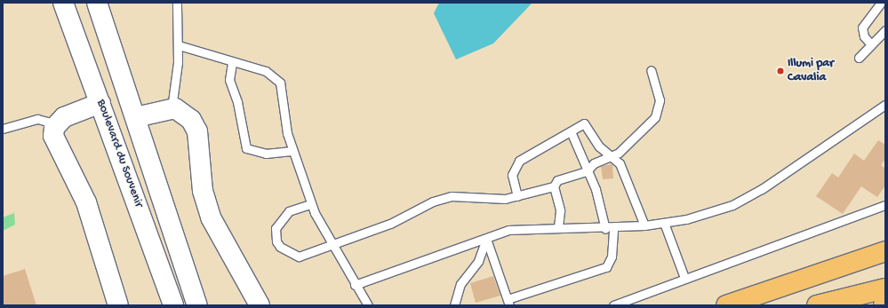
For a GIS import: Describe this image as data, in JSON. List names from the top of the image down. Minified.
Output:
{"streets":{"street":["Boulevard du Souvenir"]},"places":["Illumi par Cavalia"]}
